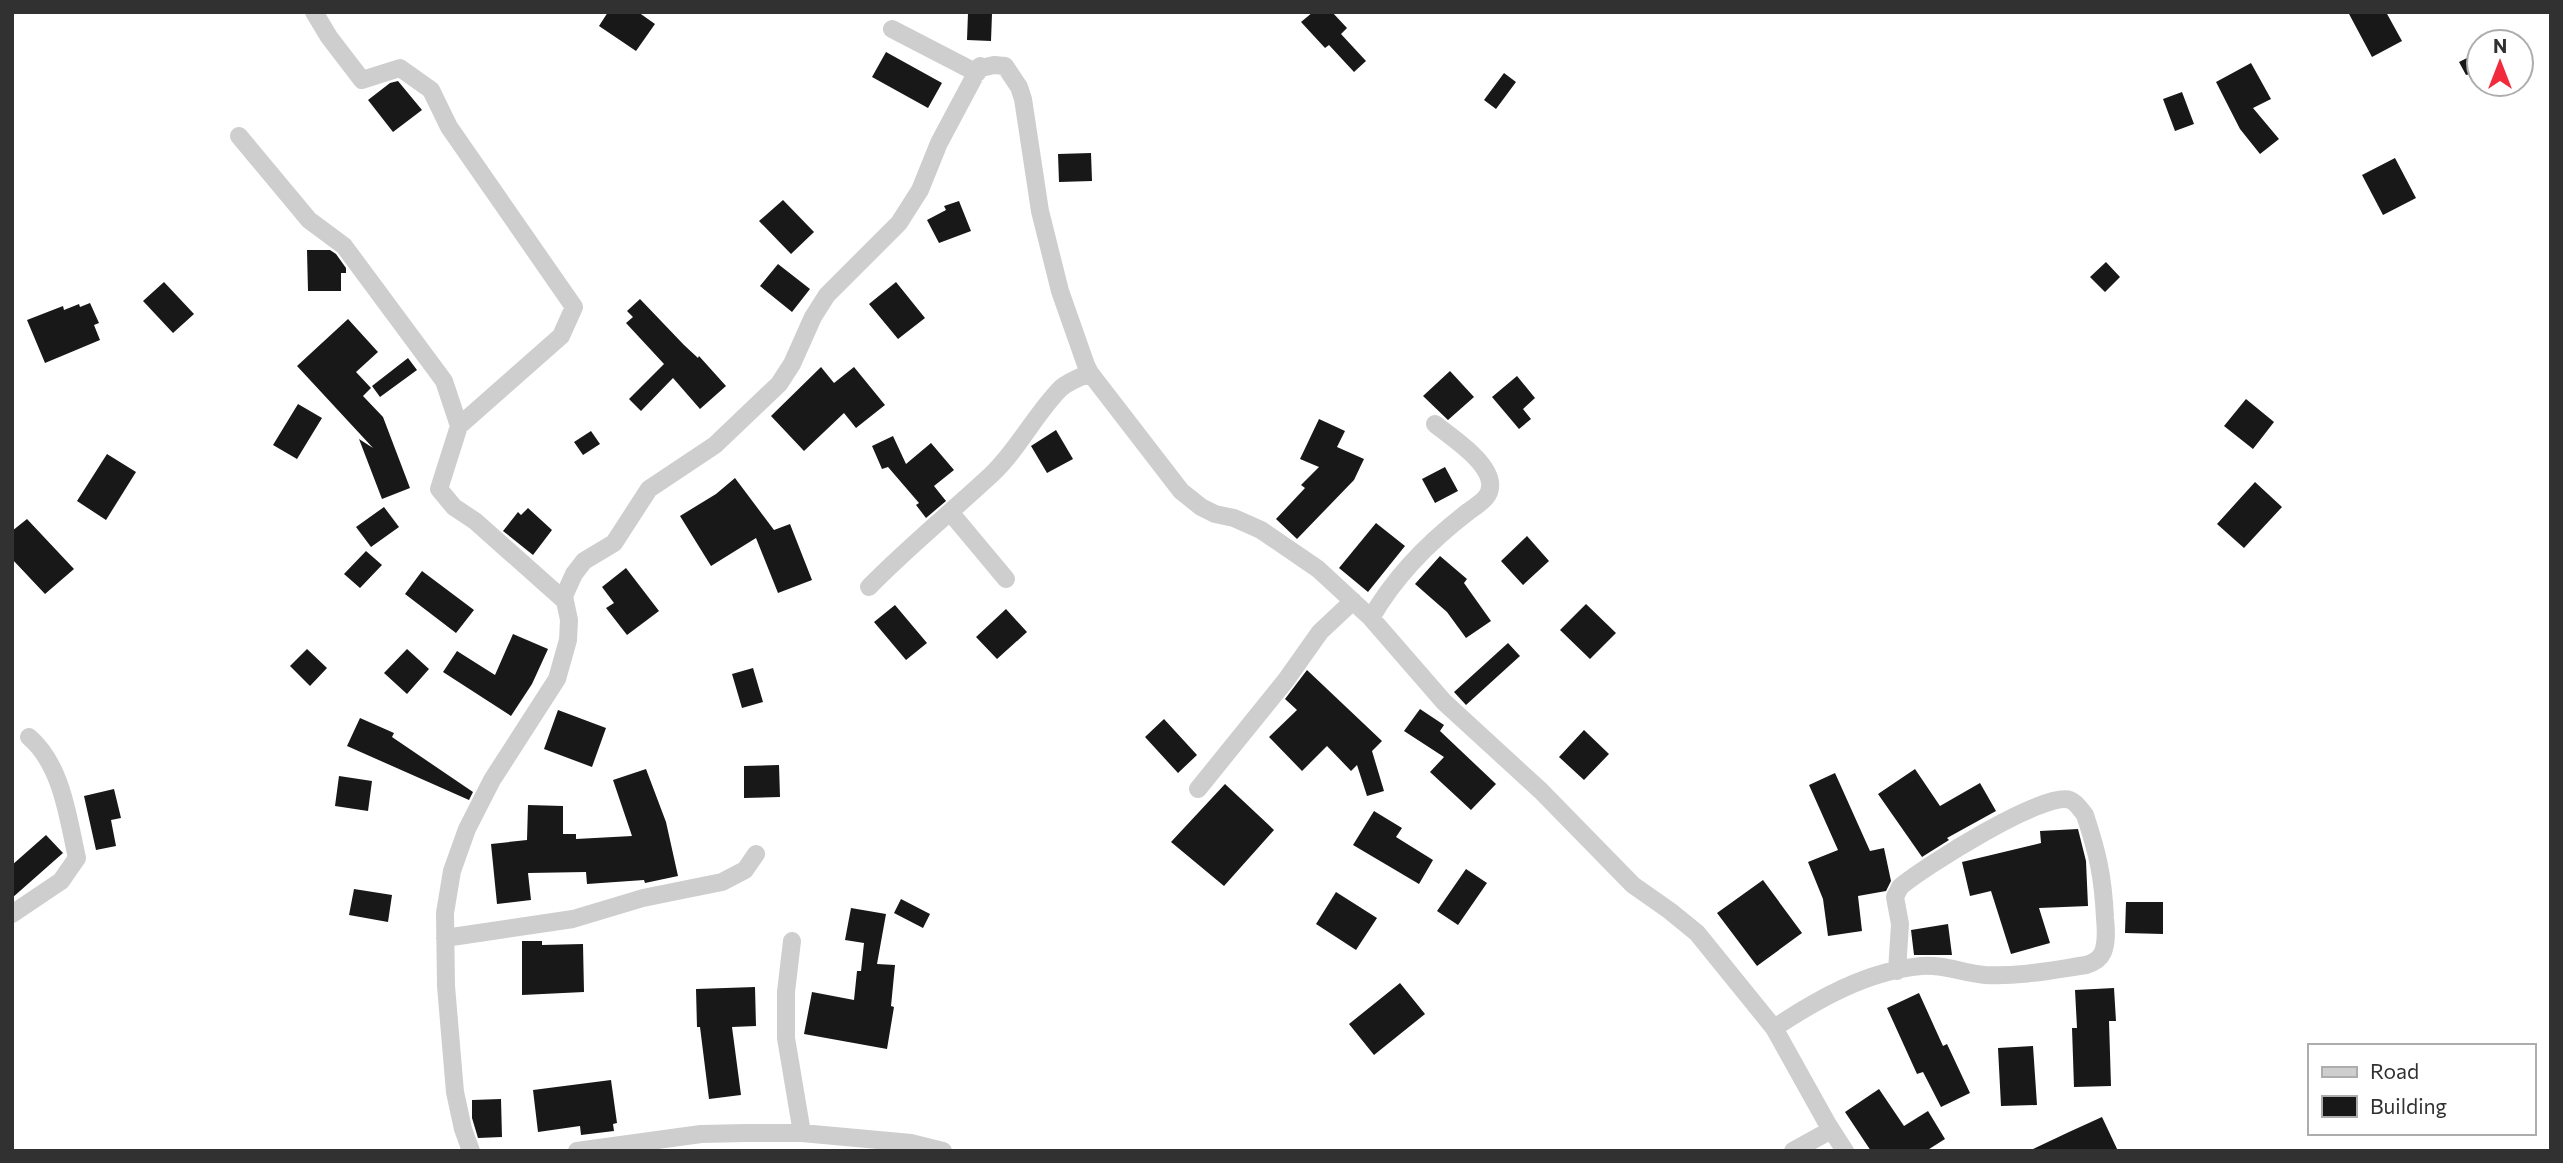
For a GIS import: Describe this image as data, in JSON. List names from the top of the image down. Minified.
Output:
{"legend":["Road","Building"],"north":"top"}
